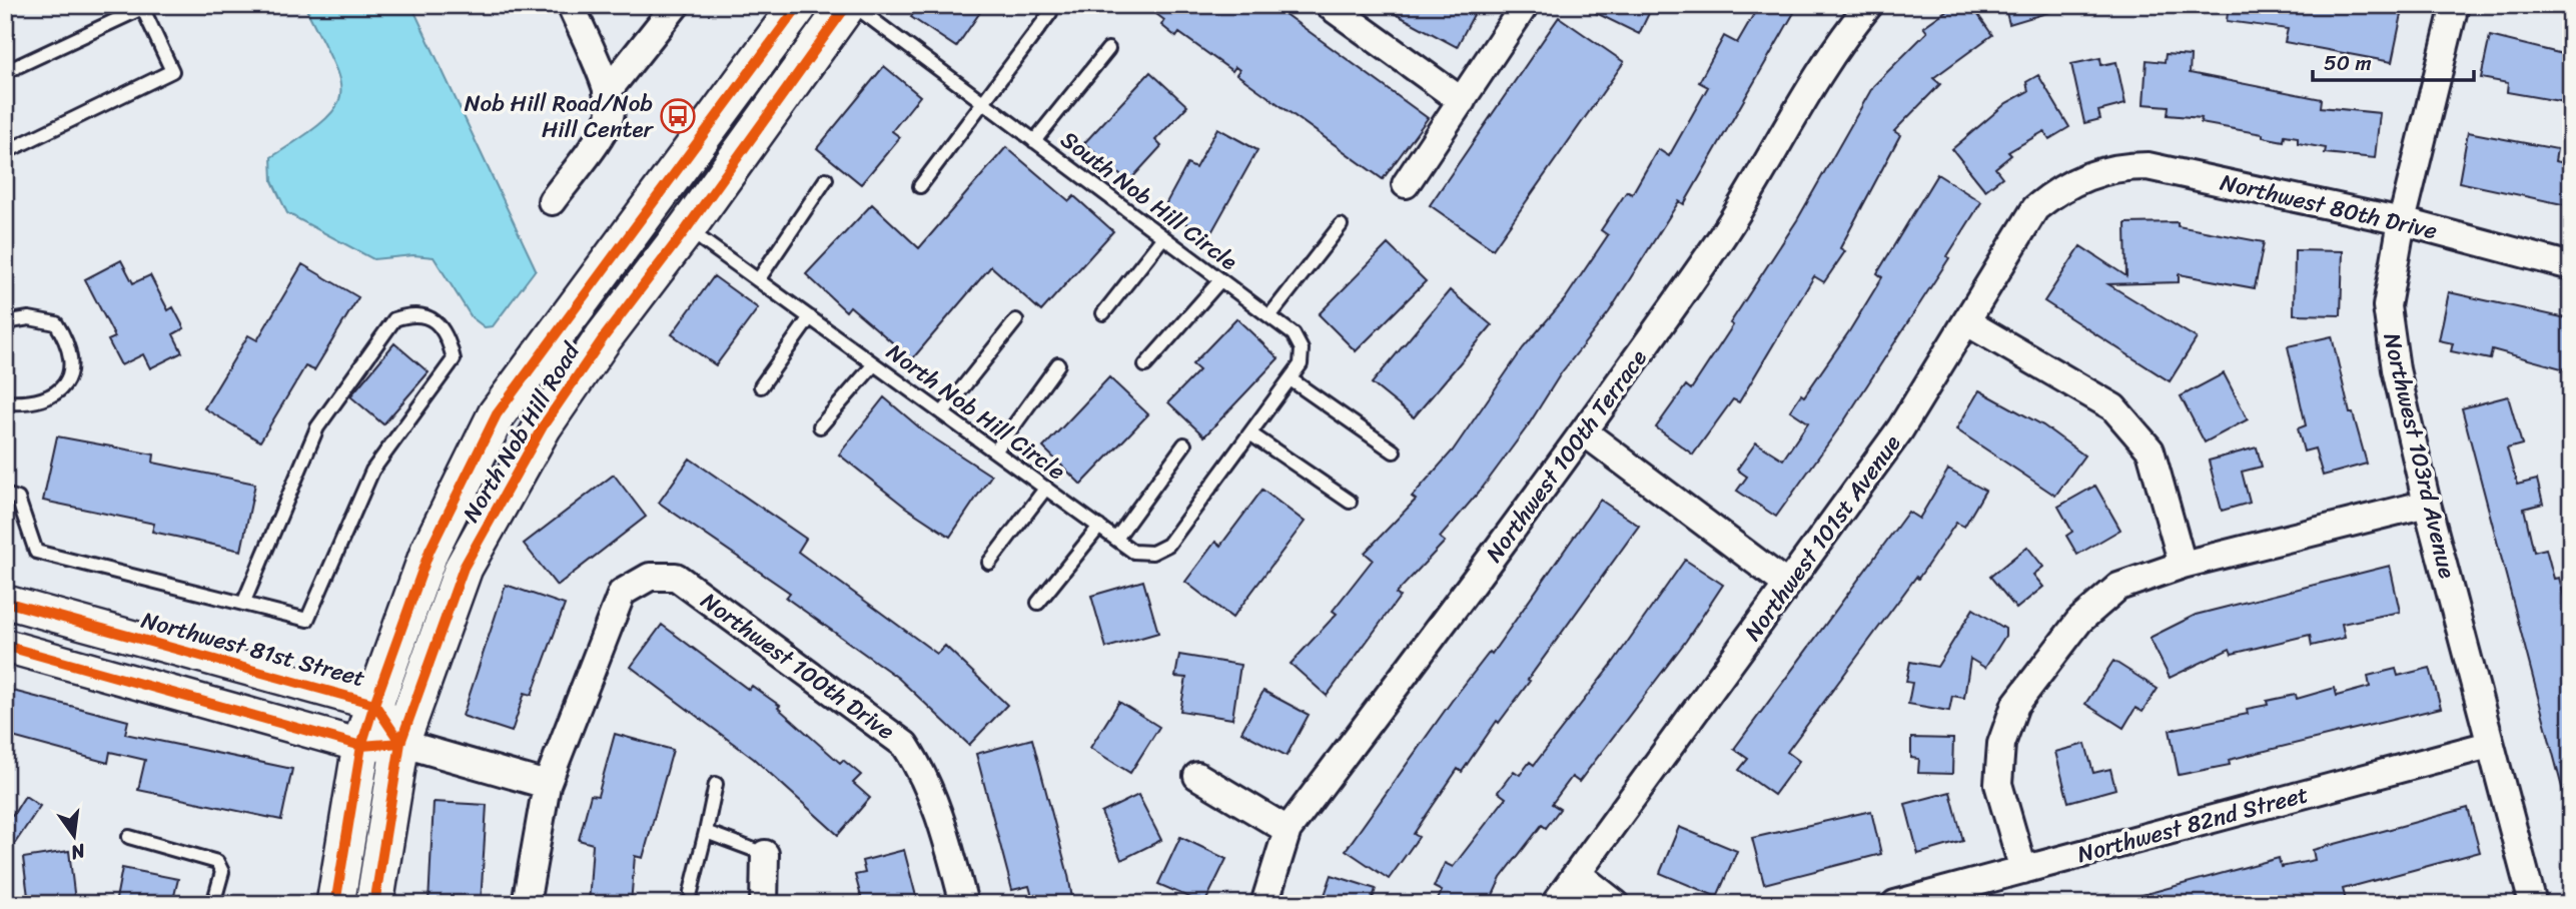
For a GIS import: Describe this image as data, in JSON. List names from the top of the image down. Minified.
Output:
{"streets":{"main road":["North Nob Hill Road"],"street":["Northwest 80th Drive","Northwest 100th Terrace","Northwest 103rd Avenue","Northwest 101st Avenue","Northwest 81st Street","Northwest 100th Drive","Northwest 82nd Street"],"lane":["South Nob Hill Circle","North Nob Hill Circle"]},"crossings":[["South Nob Hill Circle","North Nob Hill Circle"],["South Nob Hill Circle","North Nob Hill Road"],["Northwest 80th Drive","Northwest 103rd Avenue"],["Northwest 80th Drive","Northwest 101st Avenue"],["North Nob Hill Circle","North Nob Hill Road"],["North Nob Hill Road","Northwest 81st Street"],["Northwest 103rd Avenue","Northwest 82nd Street"]],"places":{"bus stop":["Nob Hill Road/Nob Hill Center"]},"scale_bar":"50 m","north":"bottom"}
